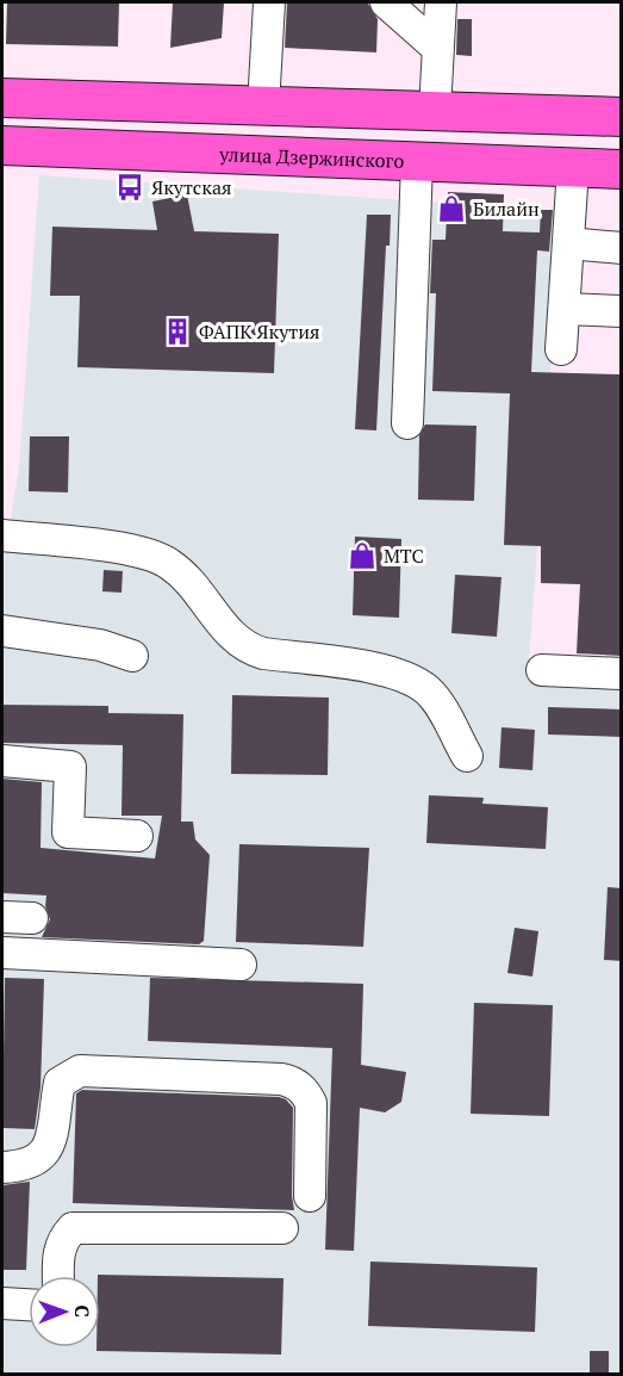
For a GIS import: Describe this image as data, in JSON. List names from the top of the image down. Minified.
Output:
{"streets":{"main road":["улица Дзержинского"]},"places":{"bus stop":["Якутская"],"shop":["Билайн","МТС"],"building":["ФАПК Якутия"]},"north":"right"}
